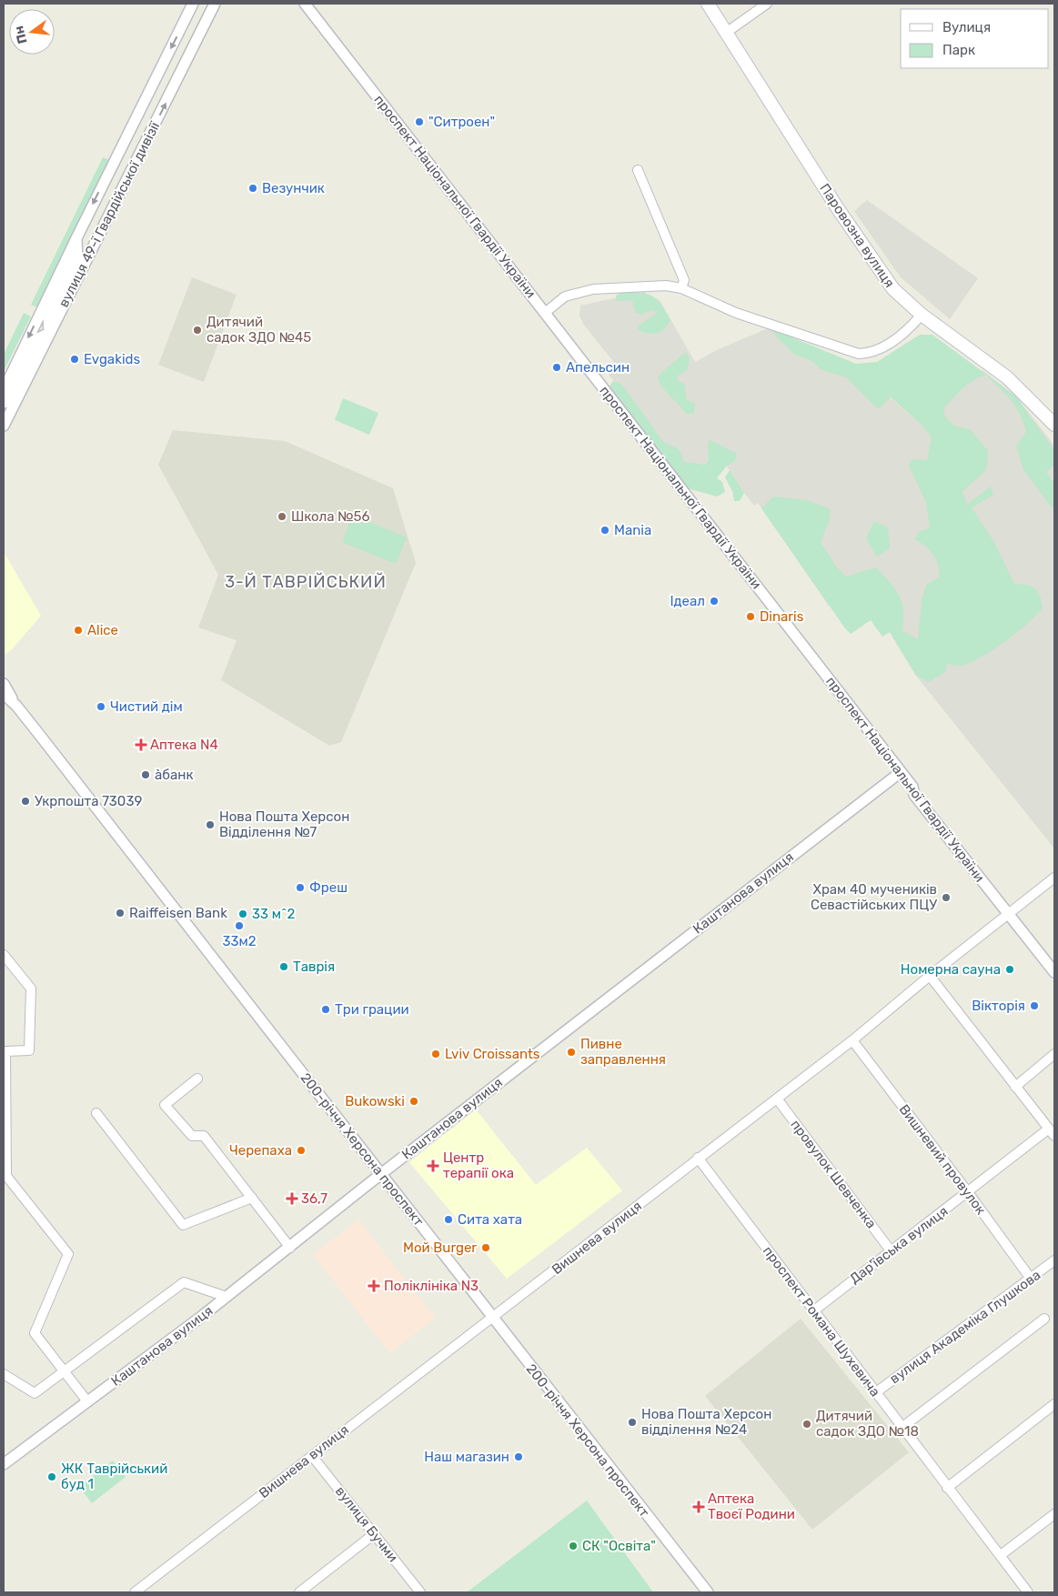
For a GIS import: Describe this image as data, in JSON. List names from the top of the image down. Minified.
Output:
{"streets":{"main road":["Паровозна вулиця"],"street":["проспект Національної Гвардії України","вулиця 49-ї Гвардійської дивізії","Каштанова вулиця","200-річчя Херсона проспект","Вишневий провулок","провулок Шевченка","Вишнева вулиця","Дар'ївська вулиця","проспект Романа Шухевича","вулиця Академіка Глушкова","вулиця Бучми"]},"crossings":[["проспект Національної Гвардії України","Каштанова вулиця"],["проспект Національної Гвардії України","Вишнева вулиця"],["Каштанова вулиця","200-річчя Херсона проспект"],["200-річчя Херсона проспект","Вишнева вулиця"],["Вишневий провулок","Вишнева вулиця"],["Вишневий провулок","Дар'ївська вулиця"],["Вишневий провулок","вулиця Академіка Глушкова"],["провулок Шевченка","Вишнева вулиця"],["провулок Шевченка","Дар'ївська вулиця"],["Вишнева вулиця","проспект Романа Шухевича"],["Вишнева вулиця","вулиця Бучми"],["Дар'ївська вулиця","проспект Романа Шухевича"],["проспект Романа Шухевича","вулиця Академіка Глушкова"]],"districts":["3-Й ТАВРІЙСЬКИЙ"],"places":{"other":["\"Ситроен\"","Везунчик","Дитячий садок ЗДО №45","Evgakids","Апельсин","Школа №56","Mania","Ідеал","Dinaris","Alice","Чистий дім","а̀банк","Укрпошта 73039","Нова Пошта Херсон Відділення №7","Фреш","Храм 40 мучеників Севастійських ПЦУ","Raiffeisen Bank","33 м^2","33м2","Таврія","Номерна сауна","Вікторія","Три грации","Пивне заправлення","Lviv Croissants","Bukowski","Черепаха","Сита хата","Мой Burger","Нова Пошта Херсон відділення №24","Дитячий садок ЗДО №18","Наш магазин","ЖК Таврійський буд 1","СК \"Освіта\""],"health":["Аптека N4","Центр терапії ока","36,7","Поліклініка N3","Аптека Твоєї Родини"]},"legend":["Вулиця","Парк"],"north":"left"}
